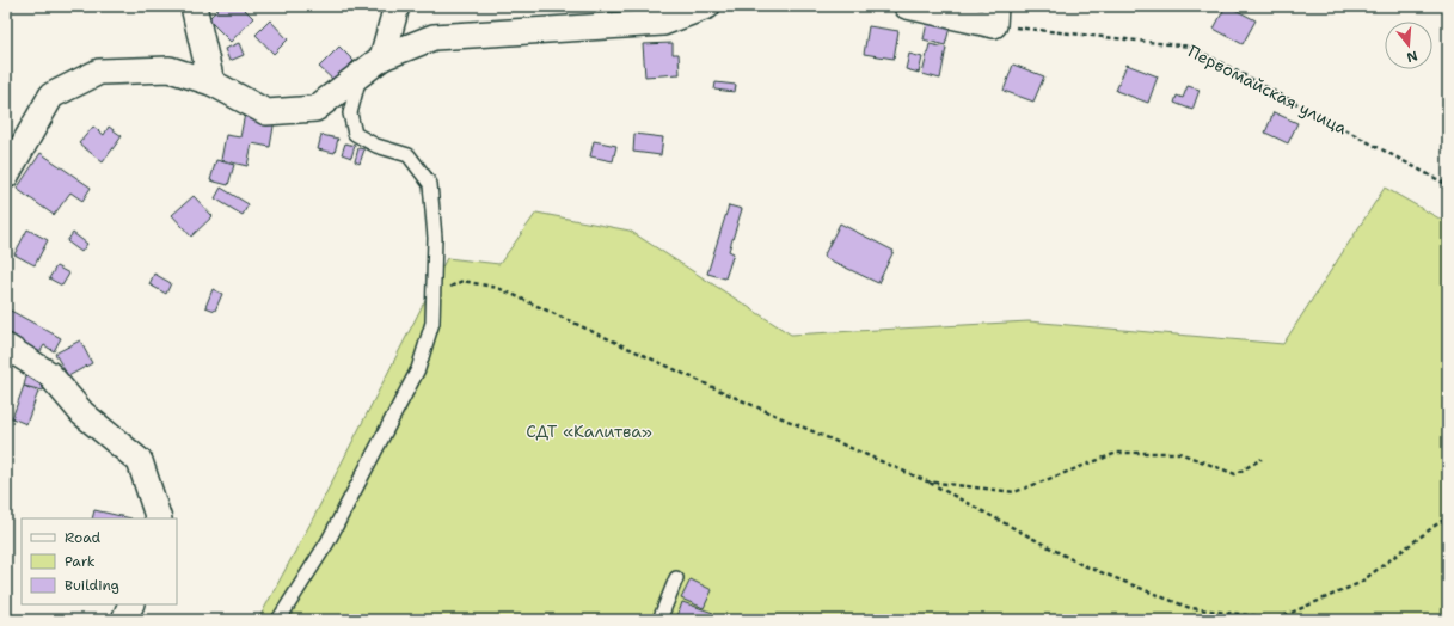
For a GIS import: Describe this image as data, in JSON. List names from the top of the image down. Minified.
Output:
{"streets":{"path":["Первомайская улица"]},"parks":["СДТ «Калитва»"],"legend":["Road","Park","Building"],"north":"bottom"}
